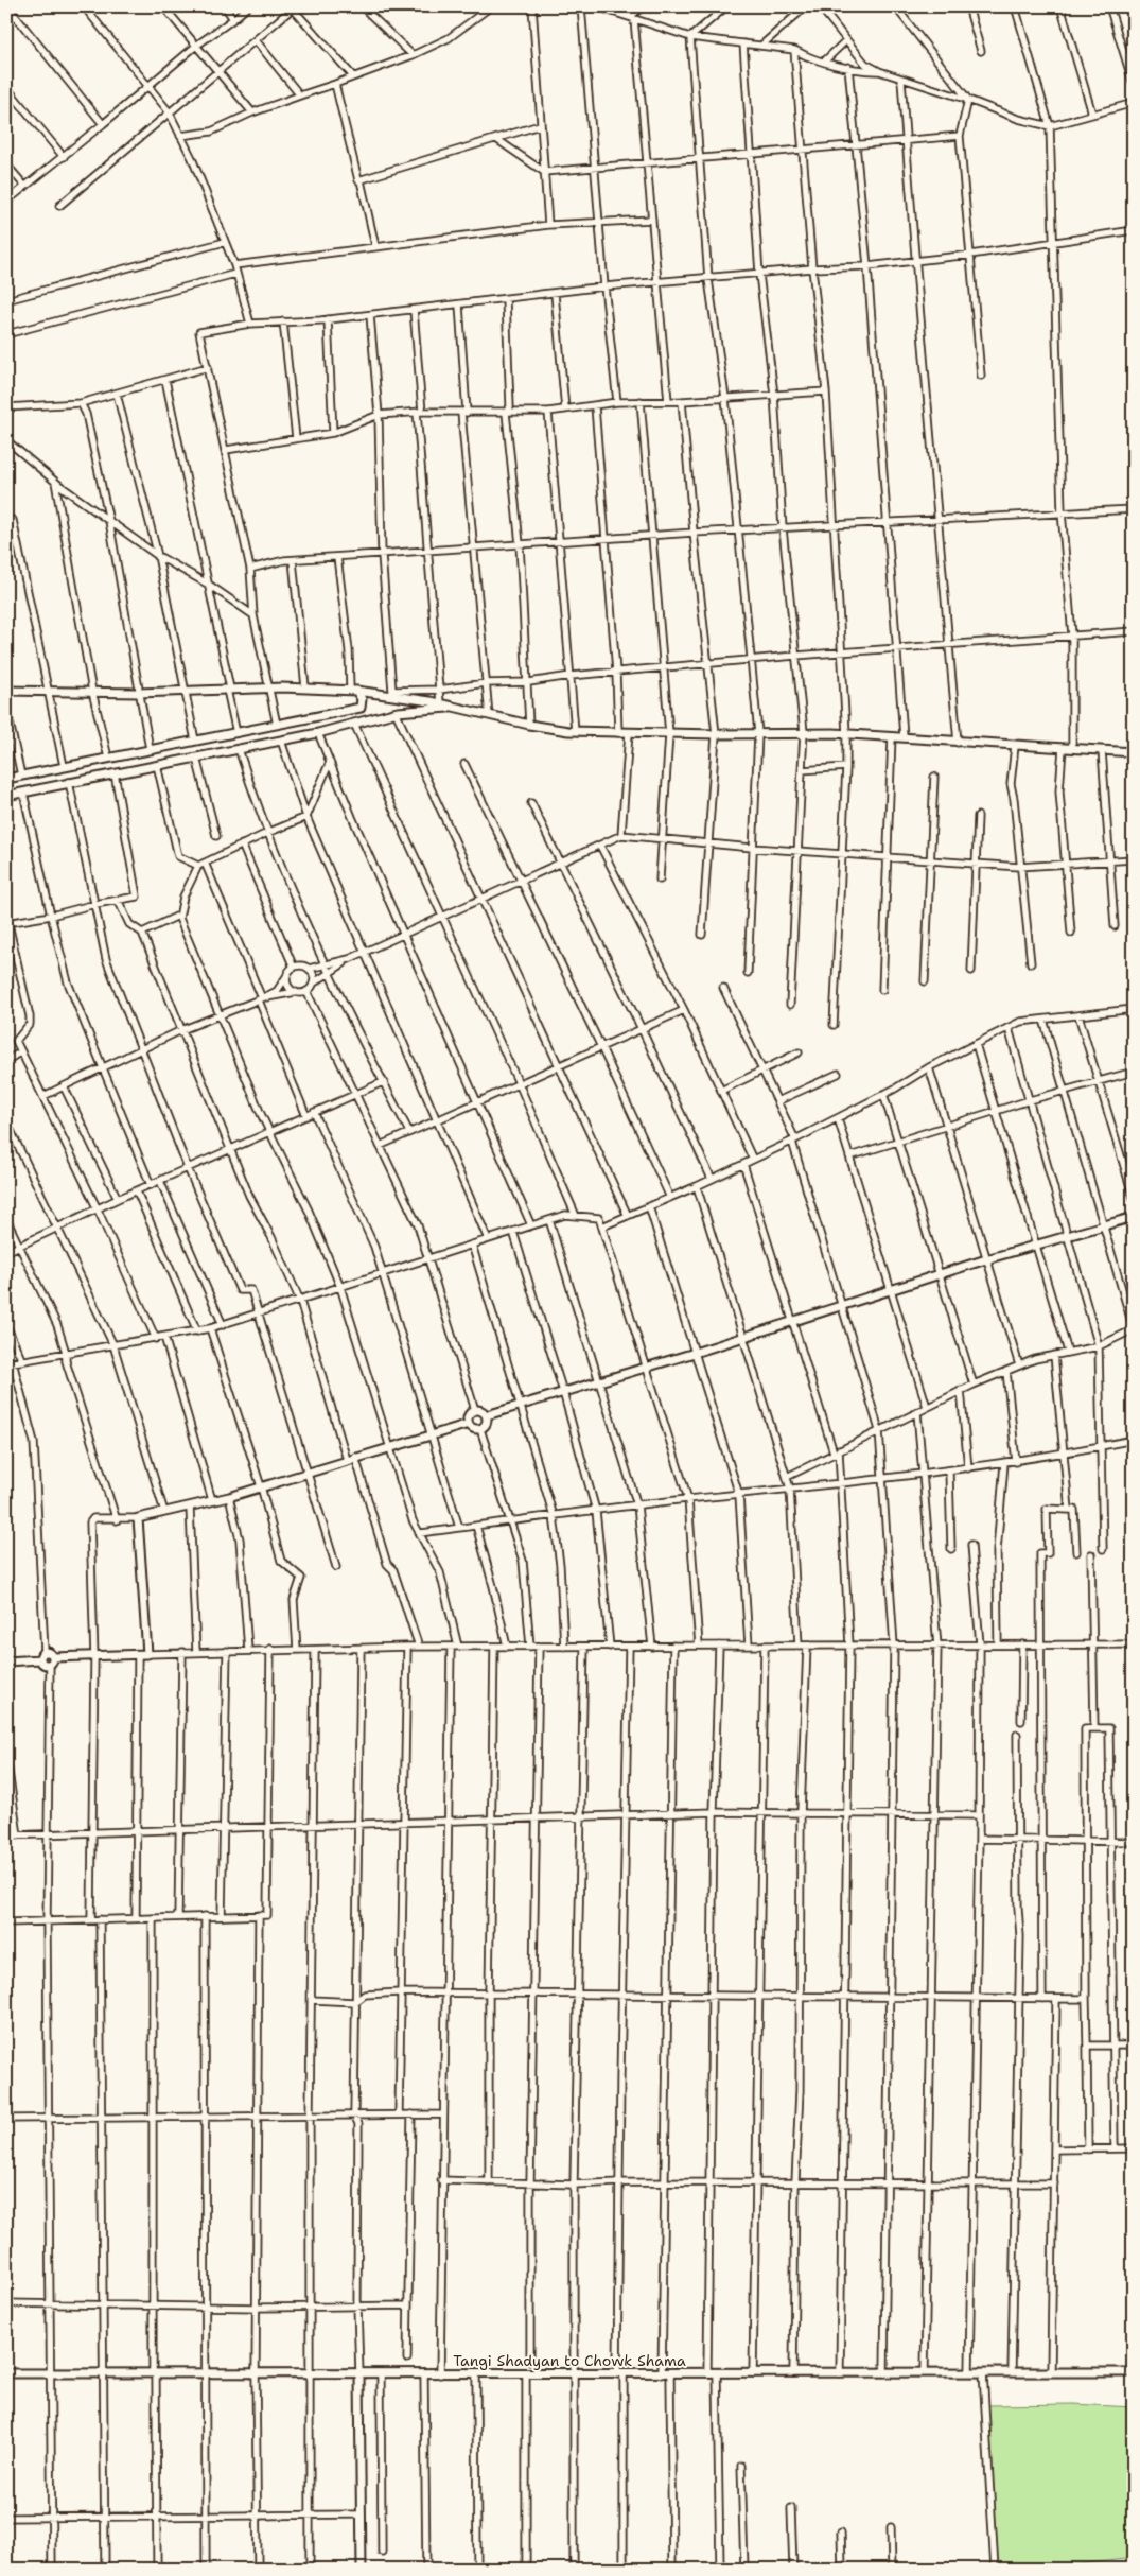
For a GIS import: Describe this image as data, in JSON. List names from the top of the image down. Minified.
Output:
{"streets":{"main road":["Tangi Shadyan to Chowk Shama"]}}
